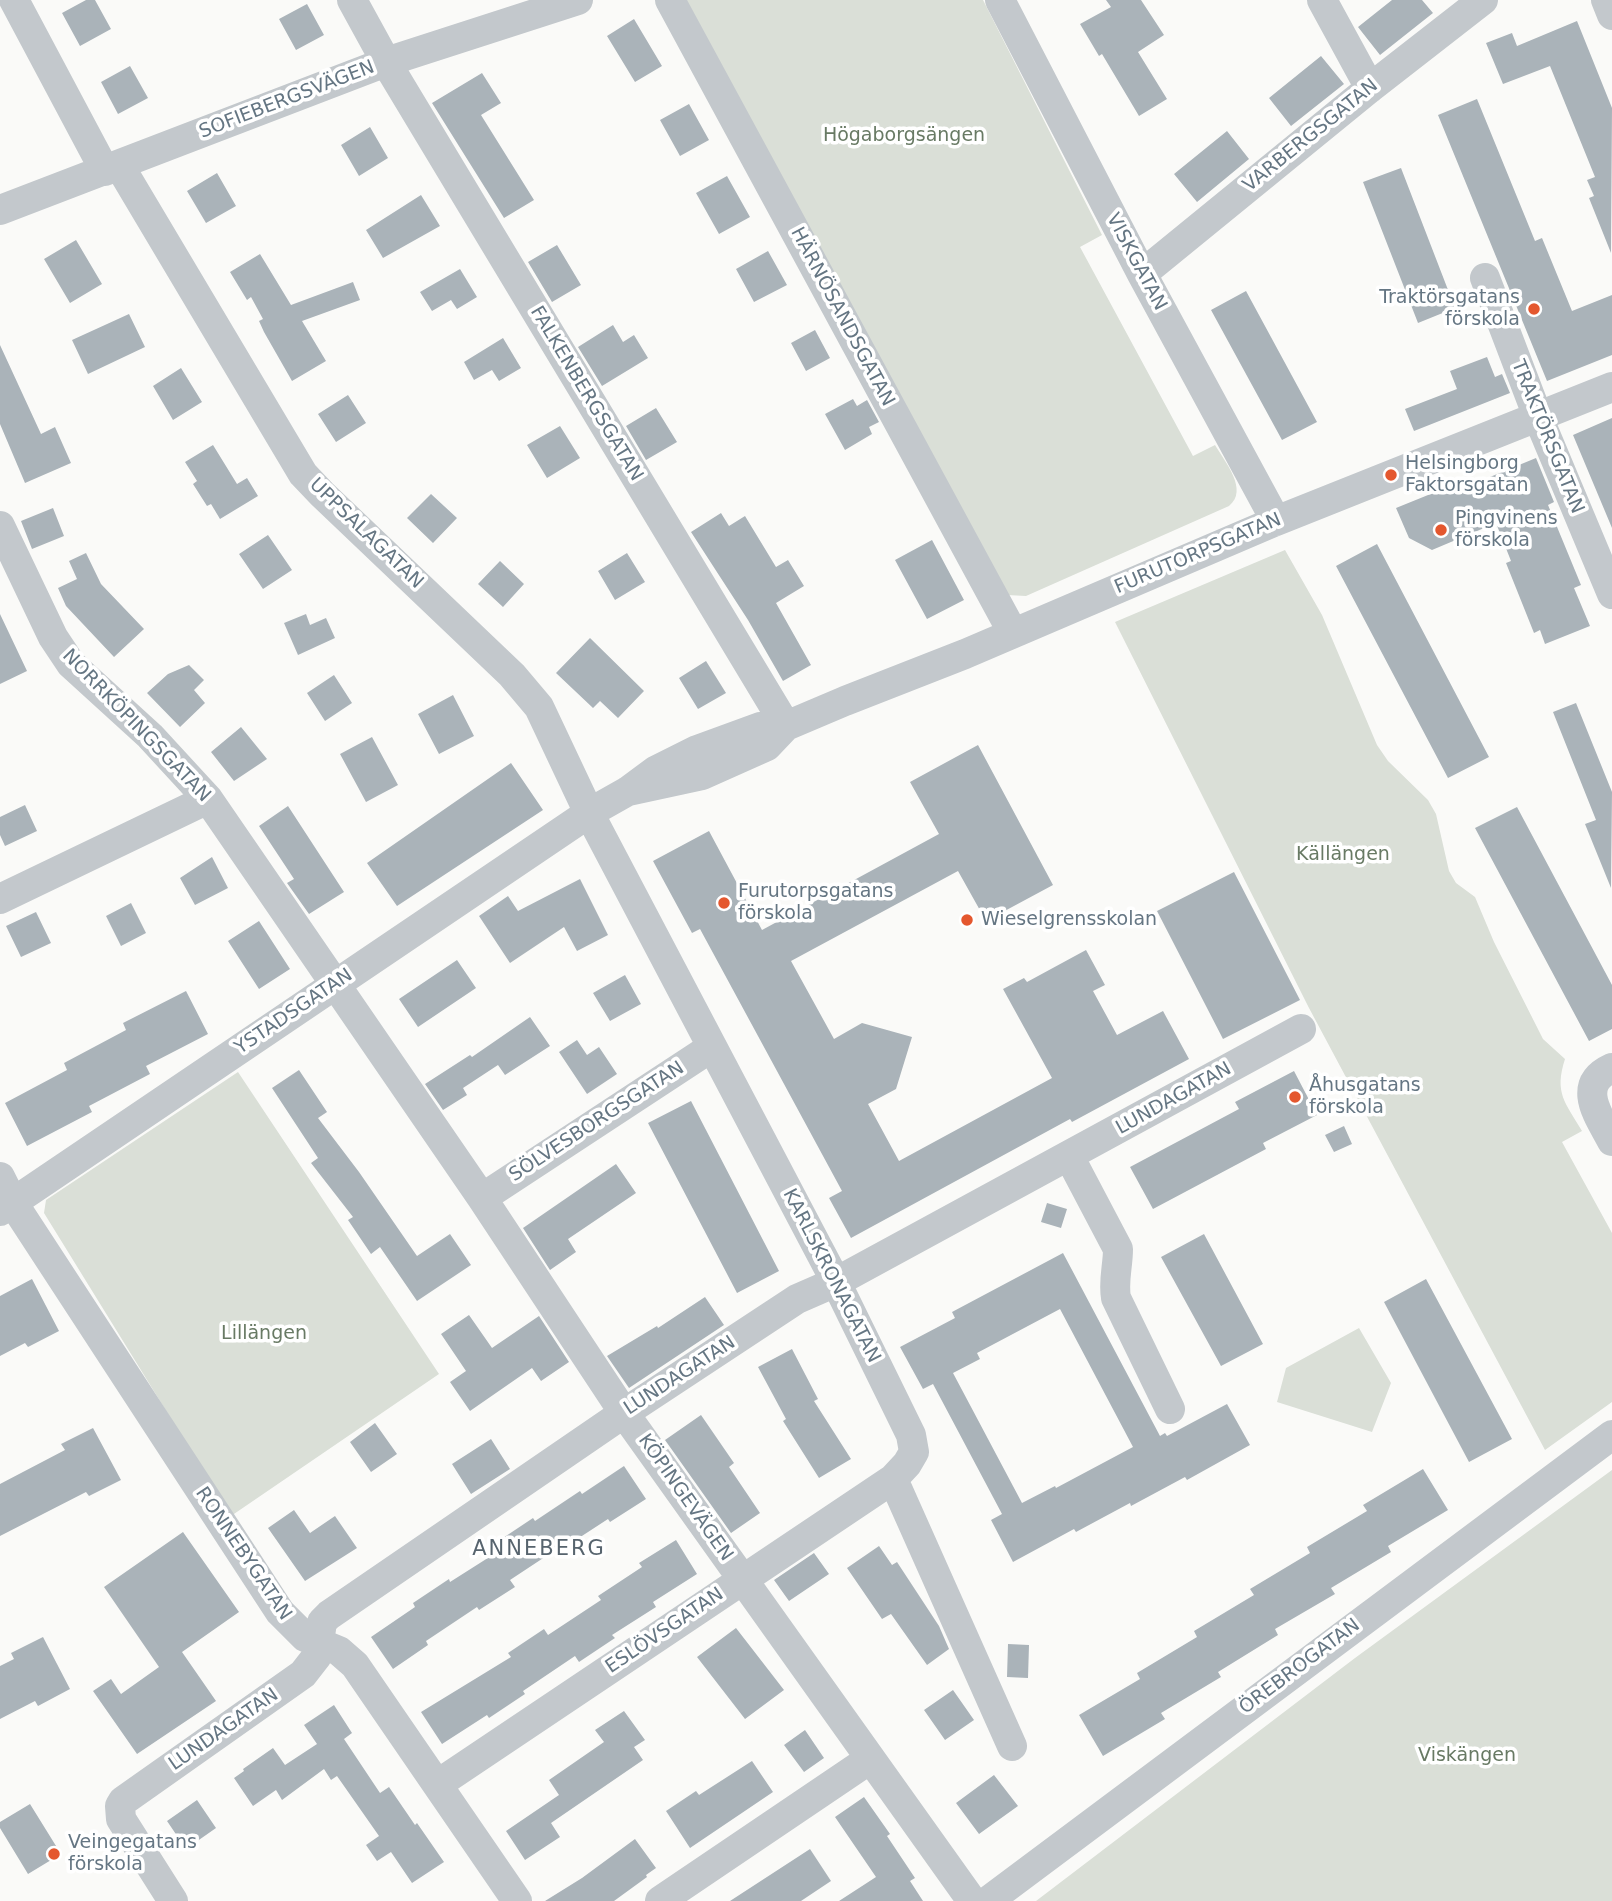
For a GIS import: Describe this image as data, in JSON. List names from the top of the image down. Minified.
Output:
{"streets":{"street":["SOFIEBERGSVÄGEN","VARBERGSGATAN","VISKGATAN","HÄRNÖSANDSGATAN","FALKENBERGSGATAN","TRAKTÖRSGATAN","UPPSALAGATAN","FURUTORPSGATAN","NORRKÖPINGSGATAN","YSTADSGATAN","LUNDAGATAN","SÖLVESBORGSGATAN","KARLSKRONAGATAN","KÖPINGEVÄGEN","RONNEBYGATAN","ESLÖVSGATAN","ÖREBROGATAN"]},"crossings":[["SOFIEBERGSVÄGEN","FALKENBERGSGATAN"],["SOFIEBERGSVÄGEN","UPPSALAGATAN"],["VARBERGSGATAN","VISKGATAN"],["VISKGATAN","FURUTORPSGATAN"],["HÄRNÖSANDSGATAN","FURUTORPSGATAN"],["FALKENBERGSGATAN","FURUTORPSGATAN"],["TRAKTÖRSGATAN","FURUTORPSGATAN"],["UPPSALAGATAN","FURUTORPSGATAN"],["UPPSALAGATAN","YSTADSGATAN"],["UPPSALAGATAN","KARLSKRONAGATAN"],["FURUTORPSGATAN","YSTADSGATAN"],["FURUTORPSGATAN","KARLSKRONAGATAN"],["NORRKÖPINGSGATAN","YSTADSGATAN"],["NORRKÖPINGSGATAN","KÖPINGEVÄGEN"],["YSTADSGATAN","KARLSKRONAGATAN"],["YSTADSGATAN","KÖPINGEVÄGEN"],["YSTADSGATAN","RONNEBYGATAN"],["LUNDAGATAN","KARLSKRONAGATAN"],["LUNDAGATAN","KÖPINGEVÄGEN"],["LUNDAGATAN","RONNEBYGATAN"],["SÖLVESBORGSGATAN","KARLSKRONAGATAN"],["SÖLVESBORGSGATAN","KÖPINGEVÄGEN"],["KARLSKRONAGATAN","ESLÖVSGATAN"],["KÖPINGEVÄGEN","ESLÖVSGATAN"],["RONNEBYGATAN","ESLÖVSGATAN"]],"districts":["ANNEBERG"],"parks":["Högaborgsängen","Källängen","Lillängen","Viskängen"],"places":["Traktörsgatans förskola","Helsingborg Faktorsgatan","Pingvinens förskola","Furutorpsgatans förskola","Wieselgrensskolan","Åhusgatans förskola","Veingegatans förskola"]}
